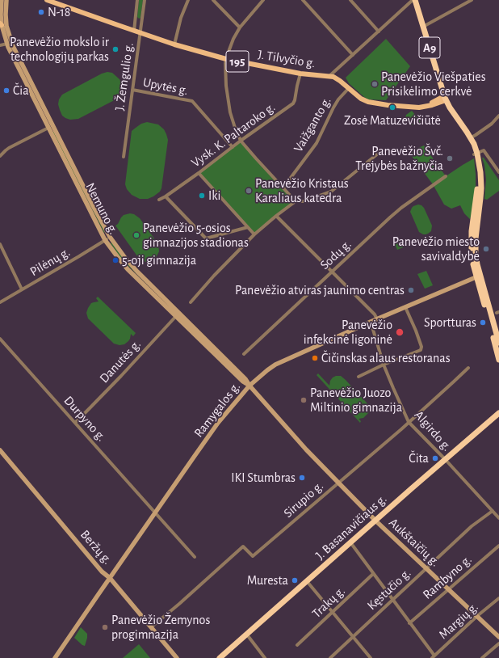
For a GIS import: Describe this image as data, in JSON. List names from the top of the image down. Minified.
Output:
{"streets":{"highway":["A9","J. Basanavičiaus g."],"main road":["J. Tilvyčio g.","195","Nemuno g.","Ramygalos g.","Aukštaičių g.","Beržų g."],"street":["J. Žemgulio g.","Upytės g.","Vaižganto g.","Vysk. K. Paltaroko g.","Sodų g.","Pilėnų g.","Danutės g.","Durpyno g.","Algirdo g.","Sirupio g.","Rambyno g.","Kęstučio g.","Trakų g.","Margių g."]},"crossings":[["A9","J. Tilvyčio g."],["A9","Ramygalos g."],["J. Tilvyčio g.","J. Žemgulio g."],["J. Tilvyčio g.","Vaižganto g."],["J. Tilvyčio g.","Vysk. K. Paltaroko g."],["J. Žemgulio g.","Upytės g."],["Upytės g.","Vysk. K. Paltaroko g."],["Nemuno g.","Pilėnų g."],["Nemuno g.","Danutės g."],["Nemuno g.","Ramygalos g."],["Nemuno g.","Aukštaičių g."],["Danutės g.","Durpyno g."],["Ramygalos g.","Durpyno g."],["Ramygalos g.","Algirdo g."],["Ramygalos g.","Beržų g."],["Algirdo g.","Sirupio g."],["Algirdo g.","J. Basanavičiaus g."],["Algirdo g.","Kęstučio g."],["Sirupio g.","Aukštaičių g."],["Sirupio g.","Beržų g."],["J. Basanavičiaus g.","Aukštaičių g."],["Aukštaičių g.","Rambyno g."],["Aukštaičių g.","Kęstučio g."],["Aukštaičių g.","Margių g."]],"places":["N-18","Panevėžio mokslo ir technologijų parkas","Panevėžio Viešpaties Prisikėlimo cerkvė","Čia","Zosė Matuzevičiūtė","Panevėžio Švč. Trejybės bažnyčia","Panevėžio Kristaus Karaliaus katedra","Iki","Panevėžio 5-osios gimnazijos stadionas","Panevėžio miesto savivaldybė","5-oji gimnazija","Panevėžio atviras jaunimo centras","Sportturas","Panevėžio infekcinė ligoninė","Čičinskas alaus restoranas","Panevėžio Juozo Miltinio gimnazija","Čita","IKI Stumbras","Muresta","Panevėžio Žemynos progimnazija"]}
